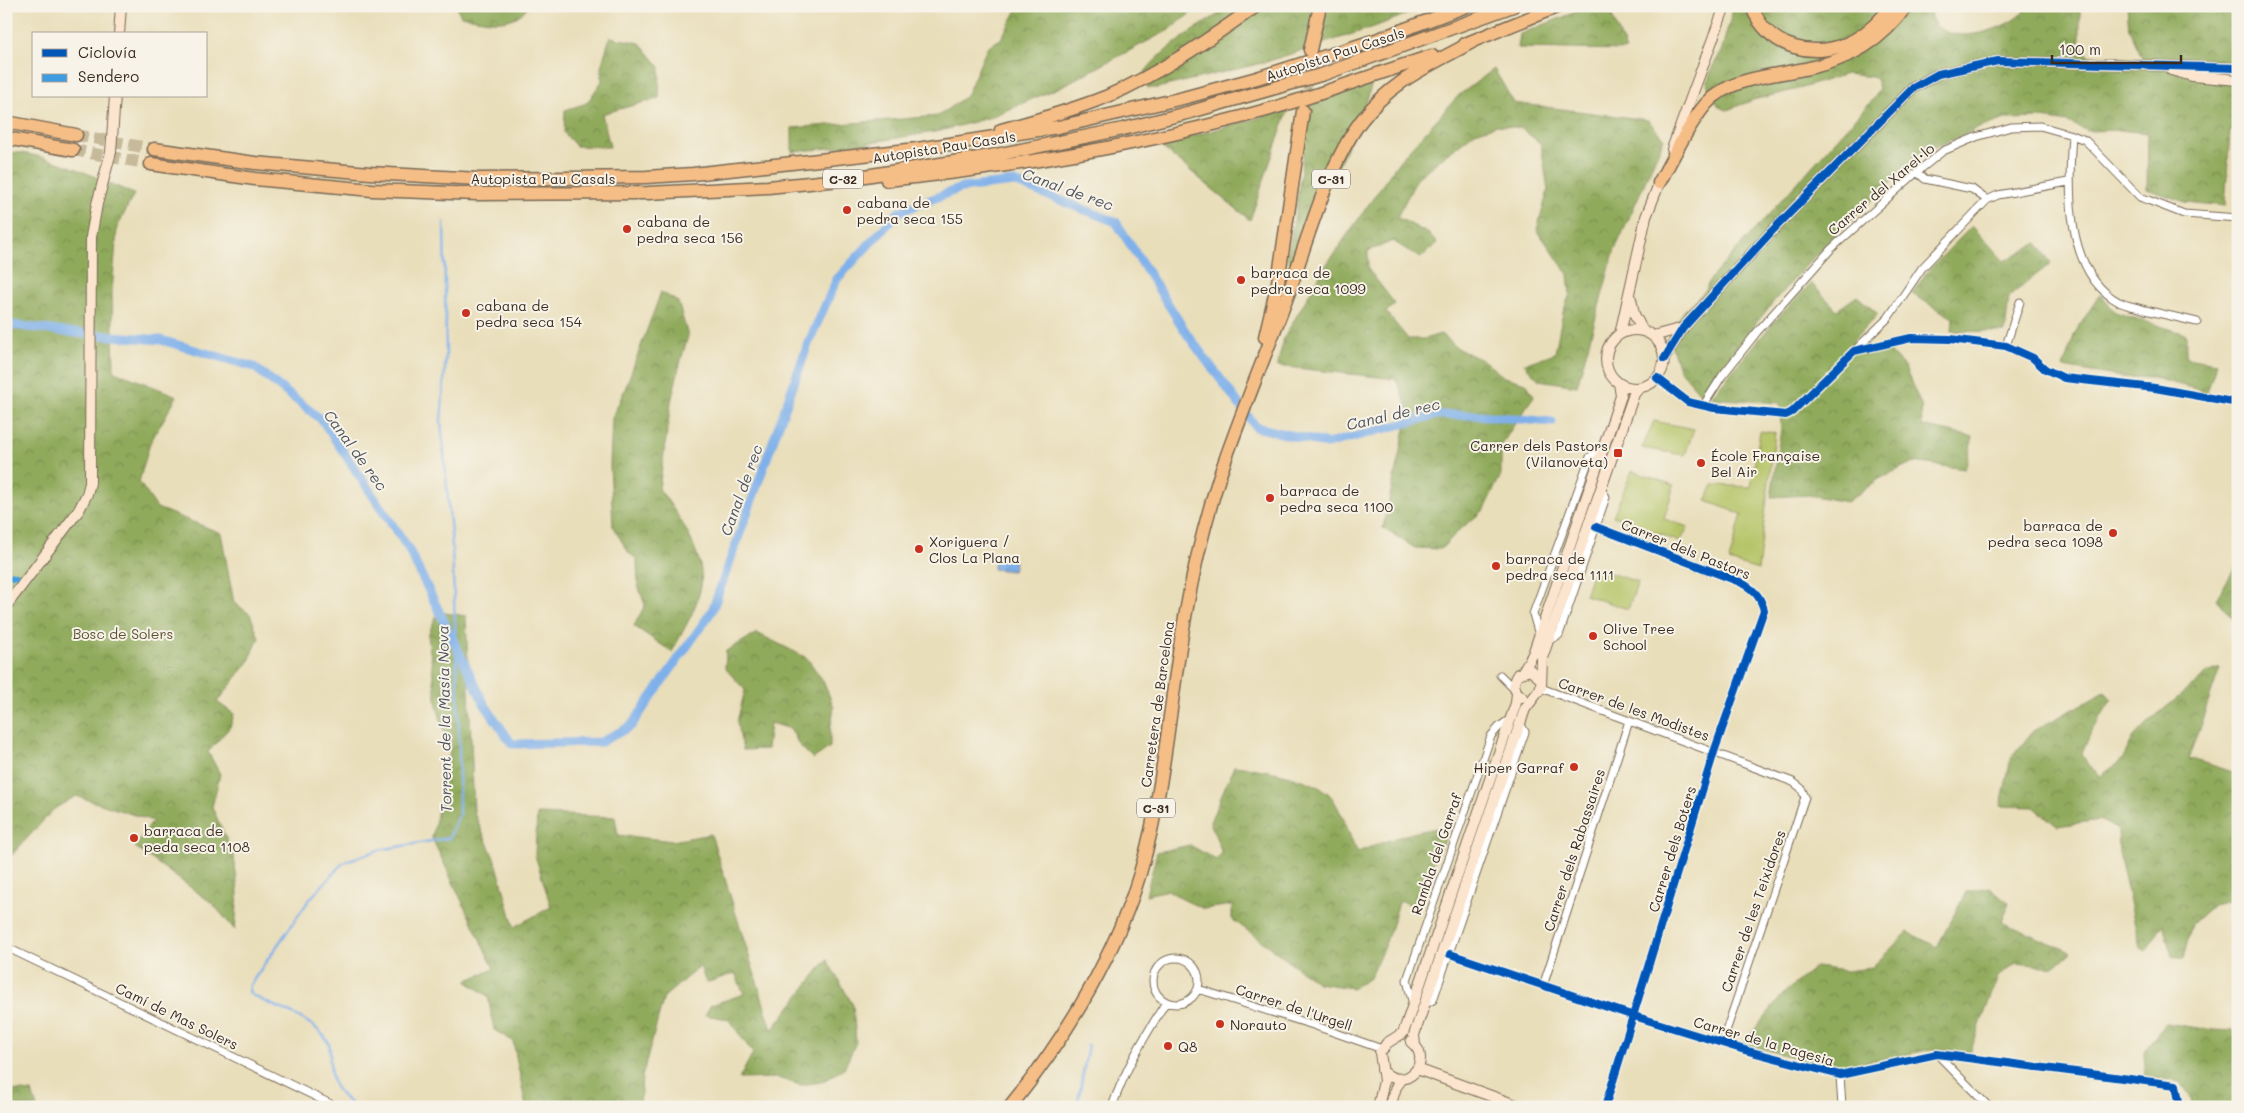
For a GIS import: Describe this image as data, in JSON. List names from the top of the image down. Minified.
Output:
{"streets":{"highway":["Autopista Pau Casals","C-32","C-31","Carretera de Barcelona"],"street":["Carrer del Xarel·lo","Carrer dels Pastors","Carrer de les Modistes","Carrer dels Boters","Carrer dels Rabassaires","Rambla del Garraf","Carrer de les Teixidores","Carrer de l'Urgell","Camí de Mas Solers","Carrer de la Pagesia"]},"crossings":[["C-31","Carretera de Barcelona"],["Carrer dels Pastors","Carrer dels Boters"],["Carrer de les Modistes","Carrer dels Boters"],["Carrer de les Modistes","Carrer dels Rabassaires"],["Carrer de les Modistes","Rambla del Garraf"],["Carrer de les Modistes","Carrer de les Teixidores"],["Carrer dels Boters","Carrer de la Pagesia"],["Carrer dels Rabassaires","Carrer de la Pagesia"],["Rambla del Garraf","Carrer de l'Urgell"],["Rambla del Garraf","Carrer de la Pagesia"],["Carrer de les Teixidores","Carrer de la Pagesia"]],"water":["Canal de rec","Torrent de la Masia Nova"],"parks":["Bosc de Solers"],"places":{"other":["cabana de pedra seca 155","cabana de pedra seca 156","barraca de pedra seca 1099","cabana de pedra seca 154","École Française Bel Air","barraca de pedra seca 1100","barraca de pedra seca 1098","Xoriguera / Clos La Plana","barraca de pedra seca 1111","Olive Tree School","Hiper Garraf","barraca de peda seca 1108","Norauto","Q8"],"transit":["Carrer dels Pastors (Vilanoveta)"]},"legend":["Ciclovía","Sendero"],"scale_bar":"100 m"}
